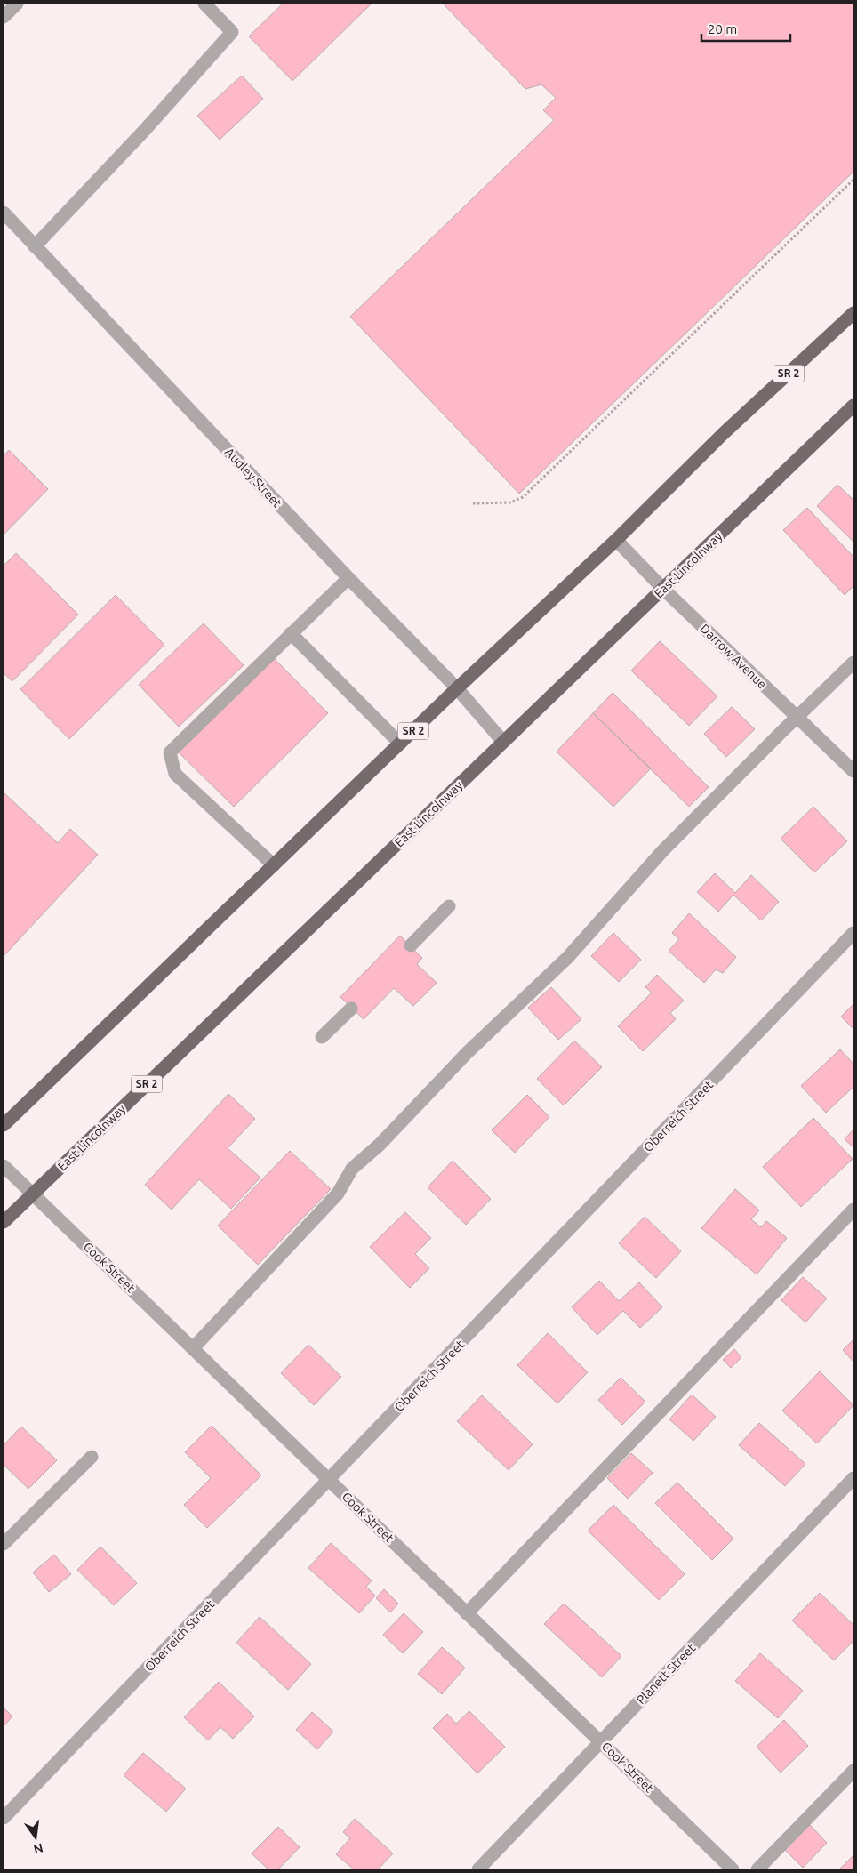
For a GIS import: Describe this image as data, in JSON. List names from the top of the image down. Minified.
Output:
{"streets":{"main road":["SR 2","East Lincolnway"],"street":["Audley Street","Darrow Avenue","Oberreich Street","Cook Street","Planett Street"]},"crossings":[["SR 2","Audley Street"],["SR 2","Darrow Avenue"],["Audley Street","East Lincolnway"],["East Lincolnway","Darrow Avenue"],["East Lincolnway","Cook Street"],["Oberreich Street","Cook Street"],["Cook Street","Planett Street"]],"scale_bar":"20 m","north":"bottom"}
